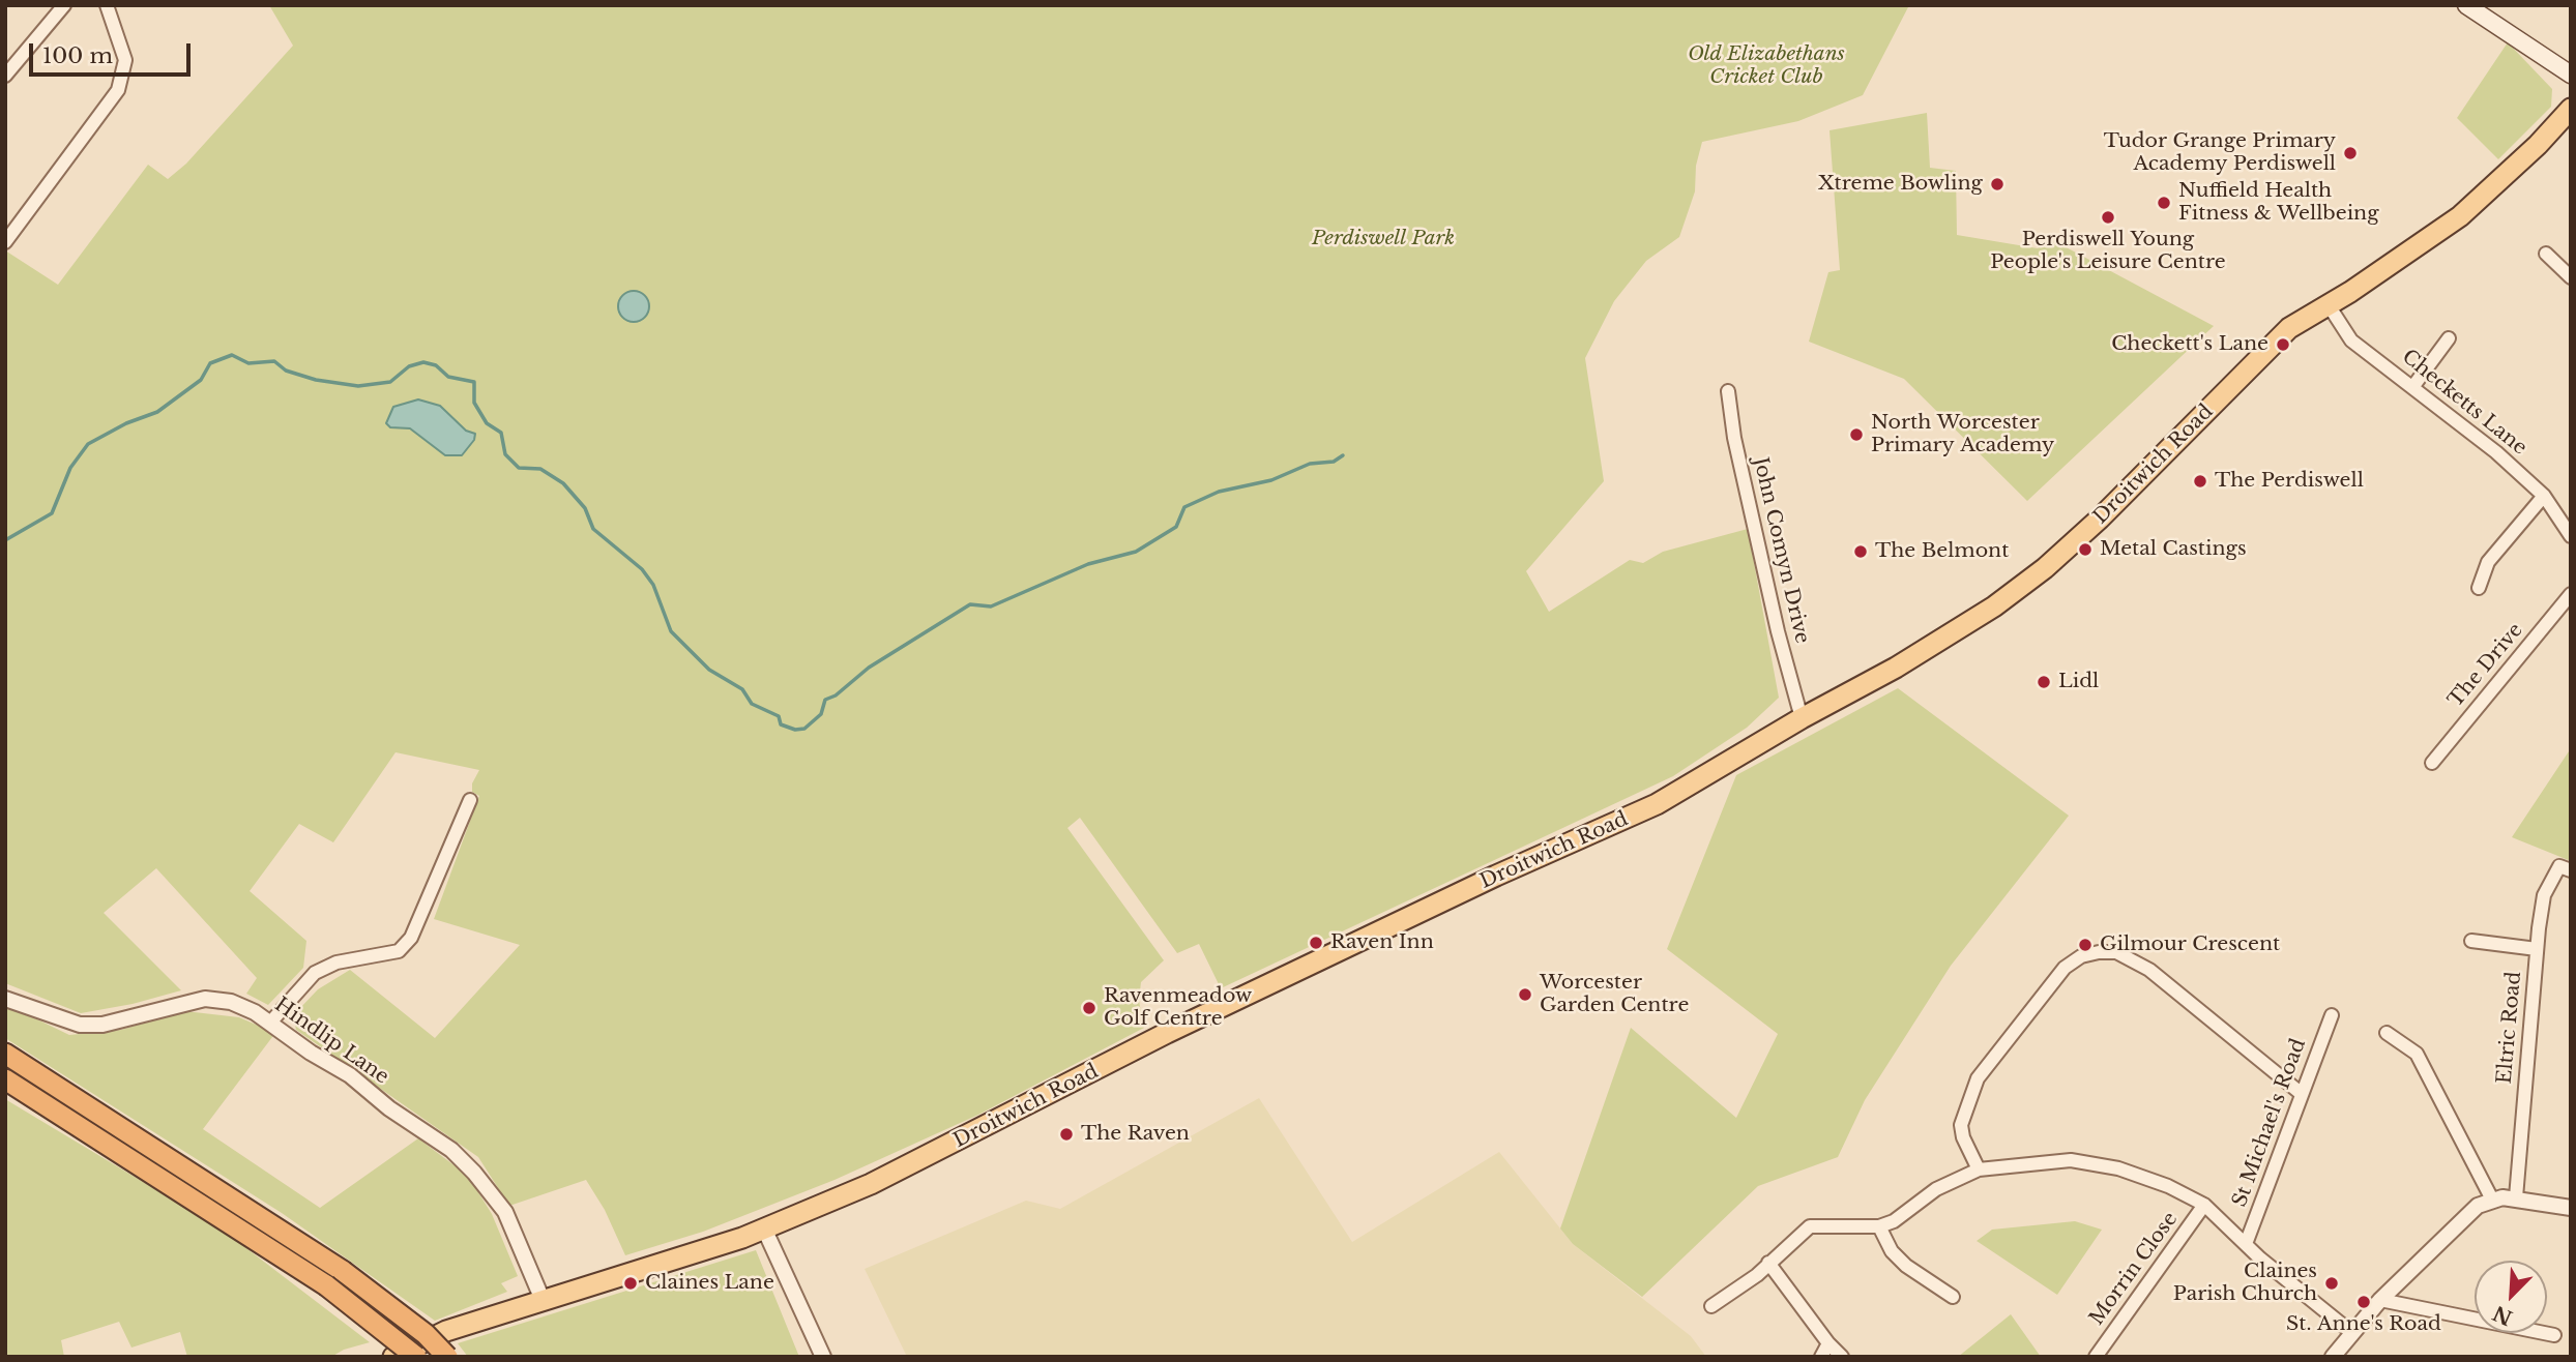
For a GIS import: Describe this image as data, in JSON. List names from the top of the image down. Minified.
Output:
{"streets":{"main road":["Droitwich Road"],"street":["Checketts Lane","John Comyn Drive","The Drive","Eltric Road","Hindlip Lane","St Michael's Road","Morrin Close"]},"crossings":[["Checketts Lane","Droitwich Road"],["Droitwich Road","John Comyn Drive"],["Droitwich Road","Hindlip Lane"]],"parks":["Old Elizabethans Cricket Club","Perdiswell Park"],"places":["Tudor Grange Primary Academy Perdiswell","Xtreme Bowling","Nuffield Health Fitness & Wellbeing","Perdiswell Young People's Leisure Centre","Checkett's Lane","North Worcester Primary Academy","The Perdiswell","Metal Castings","The Belmont","Lidl","Raven Inn","Gilmour Crescent","Worcester Garden Centre","Ravenmeadow Golf Centre","The Raven","Claines Lane","Claines Parish Church","St. Anne's Road"],"scale_bar":"100 m","north":"bottom left"}
